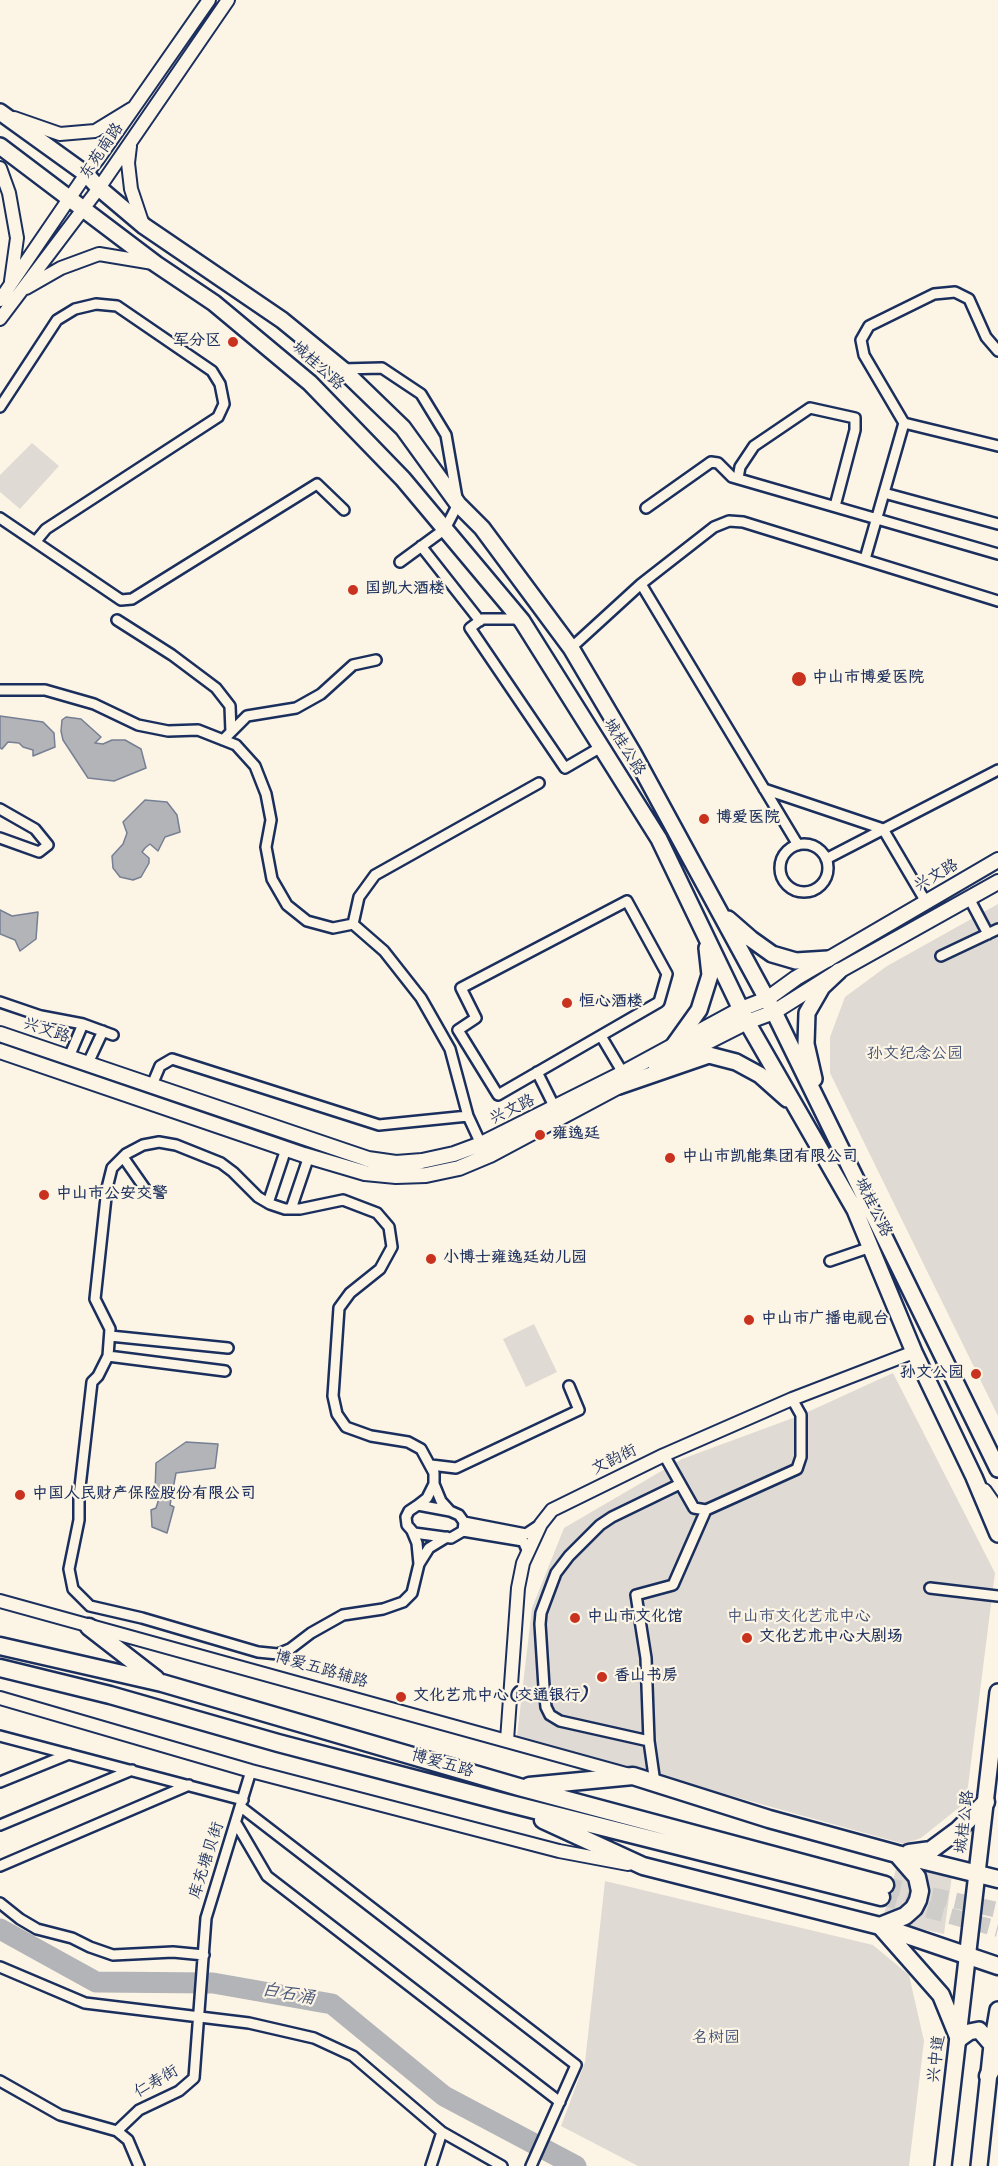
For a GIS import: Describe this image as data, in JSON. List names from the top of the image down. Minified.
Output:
{"streets":{"highway":["博爱五路"],"main road":["城桂公路","兴文路","兴中道"],"street":["东苑南路","文韵街","博爱五路辅路","库充塘贝街","仁寿街"]},"crossings":[["东苑南路","城桂公路"],["城桂公路","兴文路"],["城桂公路","文韵街"],["城桂公路","兴中道"],["文韵街","博爱五路辅路"],["库充塘贝街","仁寿街"]],"water":["白石涌"],"parks":["孙文纪念公园","中山市文化艺术中心","名树园"],"places":["军分区","国凯大酒楼","中山市博爱医院","博爱医院","恒心酒楼","雍逸廷","中山市凯能集团有限公司","中山市公安交警","小博士雍逸廷幼儿园","中山市广播电视台","孙文公园","中国人民财产保险股份有限公司","中山市文化馆","文化艺术中心大剧场","香山书房","文化艺术中心(交通银行)"]}
